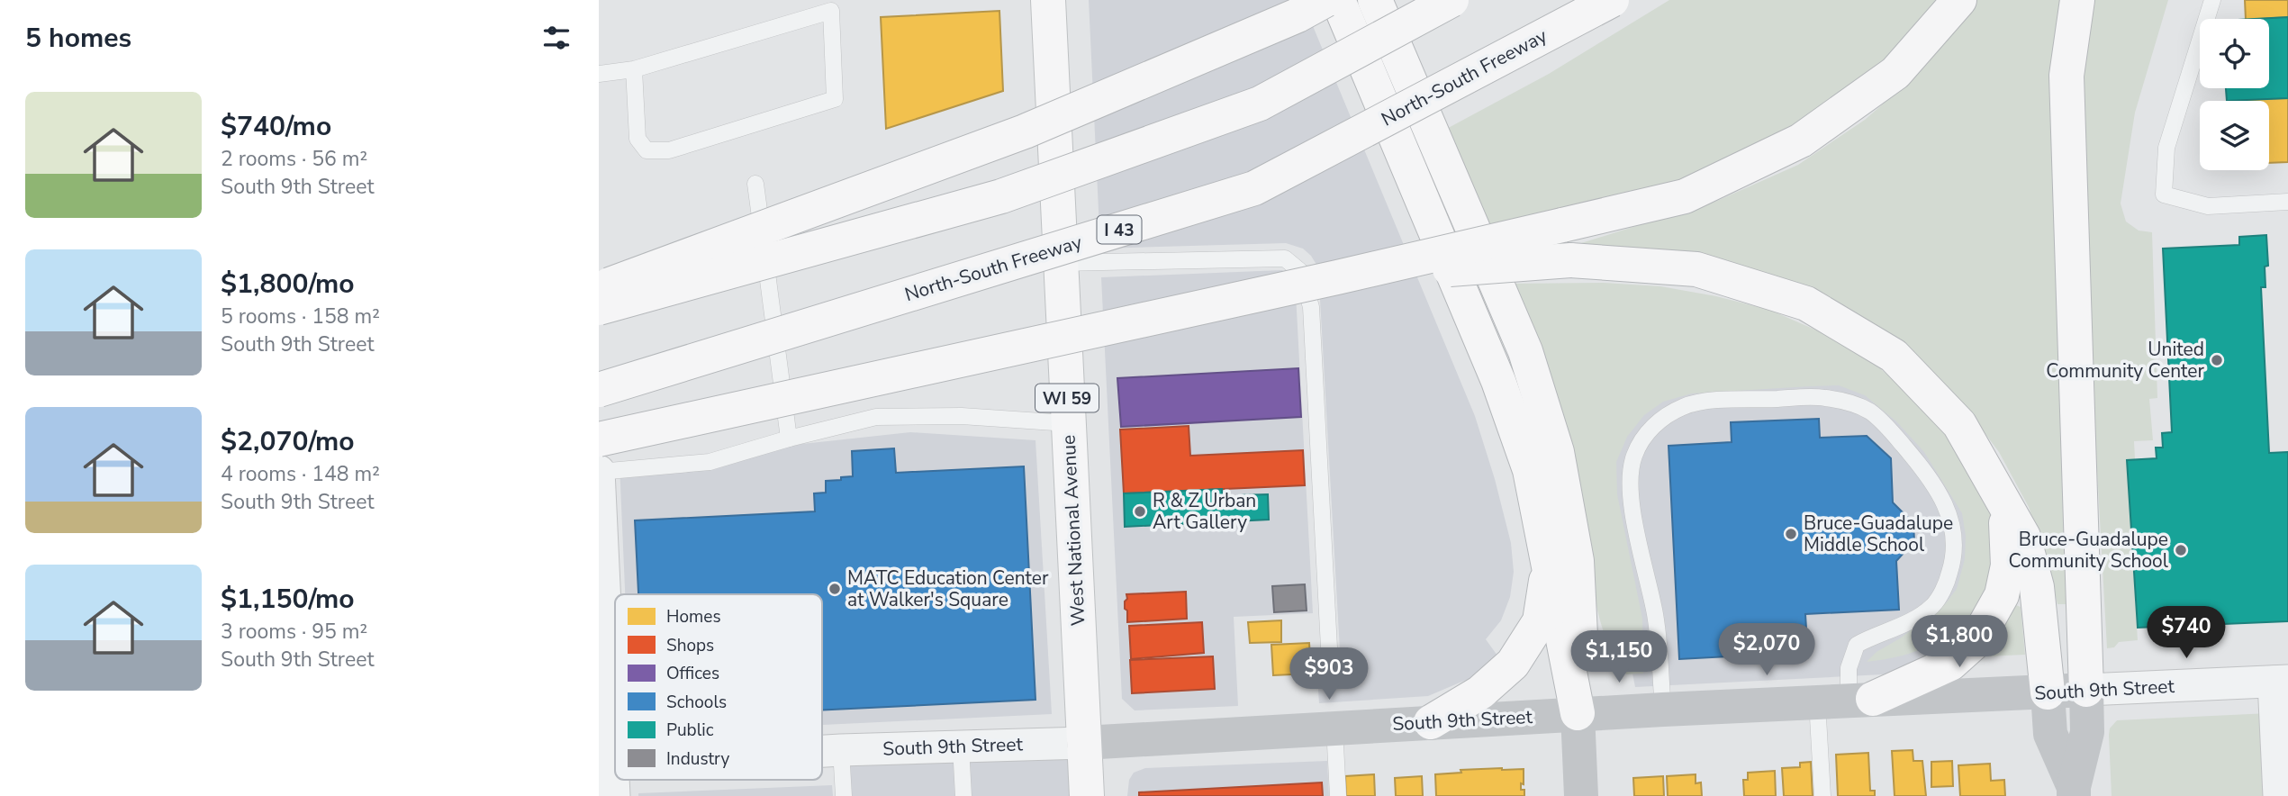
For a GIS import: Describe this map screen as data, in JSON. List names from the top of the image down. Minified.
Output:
{"streets":{"main road":["North-South Freeway","I 43","WI 59","West National Avenue"],"street":["South 9th Street"]},"crossings":[["West National Avenue","South 9th Street"]],"places":["United Community Center","R & Z Urban Art Gallery","Bruce-Guadalupe Middle School","Bruce-Guadalupe Community School","MATC Education Center at Walker's Square"],"legend":["Homes","Shops","Offices","Schools","Public","Industry"],"page":{"heading":"5 homes","list":[{"name":"$740/mo","note":"2 rooms · 56 m² · South 9th Street"},{"name":"$1,800/mo","note":"5 rooms · 158 m² · South 9th Street"},{"name":"$2,070/mo","note":"4 rooms · 148 m² · South 9th Street"},{"name":"$1,150/mo","note":"3 rooms · 95 m² · South 9th Street"}],"price":["$740","$1,800","$2,070","$1,150","$903"]}}
